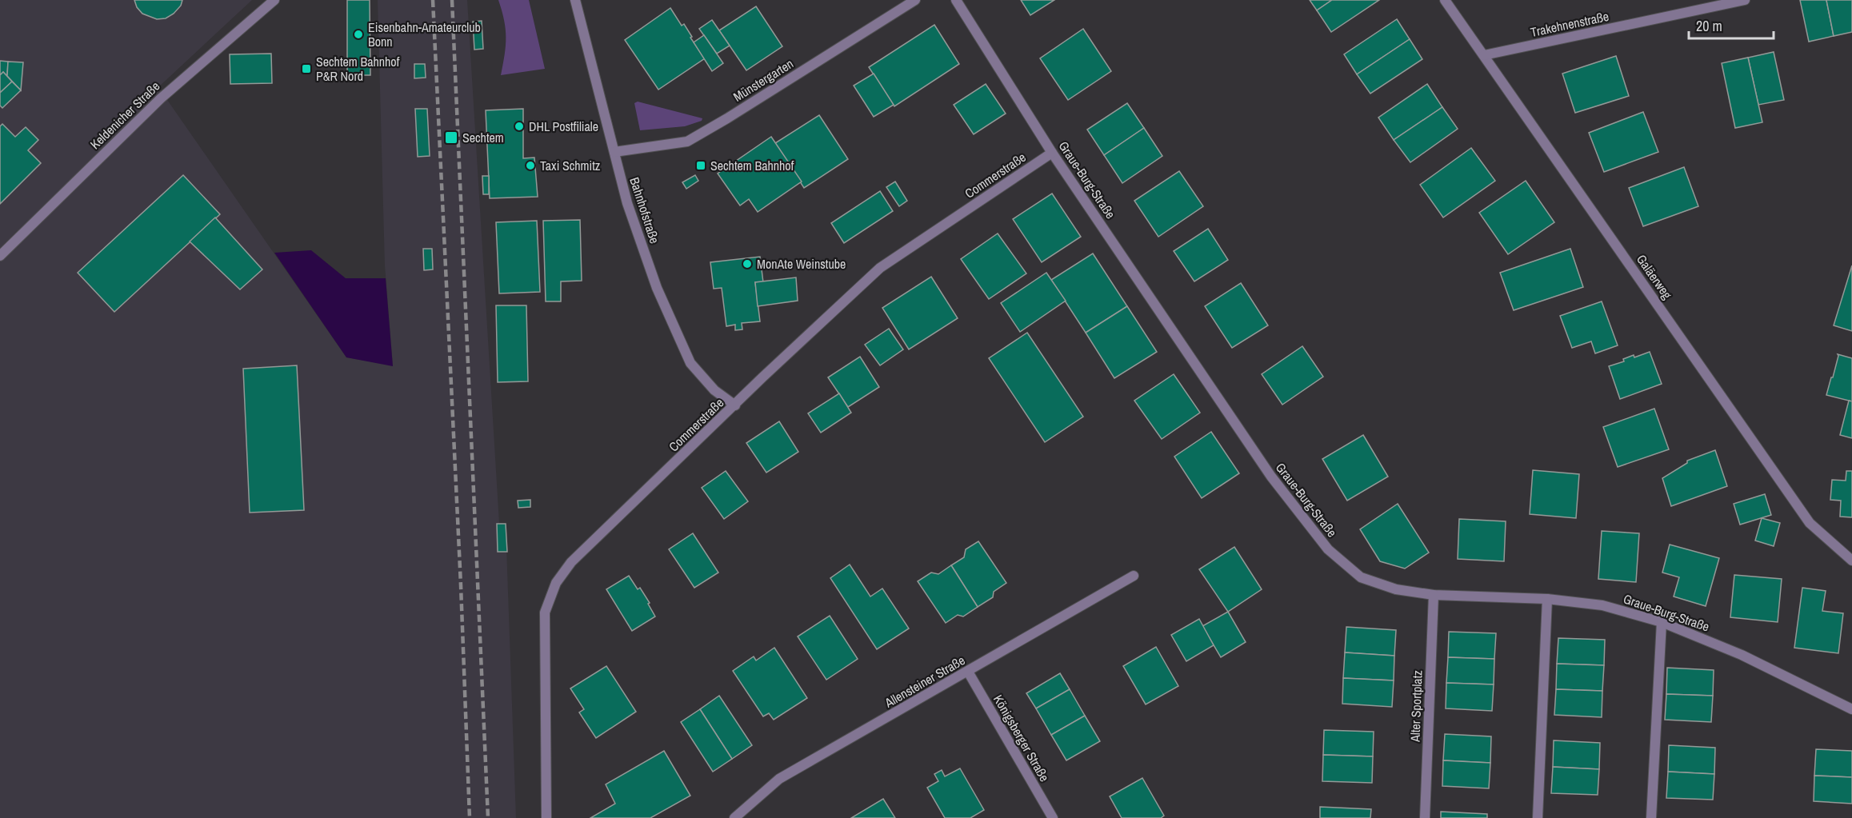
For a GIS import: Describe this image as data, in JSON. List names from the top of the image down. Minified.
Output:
{"streets":{"street":["Trakehnenstraße","Münstergarten","Keldenicher Straße","Commerstraße","Graue-Burg-Straße","Bahnhofstraße","Galäerweg","Allensteiner Straße","Alter Sportplatz","Königsberger Straße"]},"crossings":[["Trakehnenstraße","Galäerweg"],["Münstergarten","Bahnhofstraße"],["Commerstraße","Graue-Burg-Straße"],["Commerstraße","Bahnhofstraße"],["Graue-Burg-Straße","Alter Sportplatz"],["Allensteiner Straße","Königsberger Straße"]],"places":{"other":["Eisenbahn-Amateurclub Bonn","DHL Postfiliale","Taxi Schmitz","MonAte Weinstube"],"transit":["Sechtem Bahnhof P&R Nord","Sechtem","Sechtem Bahnhof"]},"scale_bar":"20 m"}
